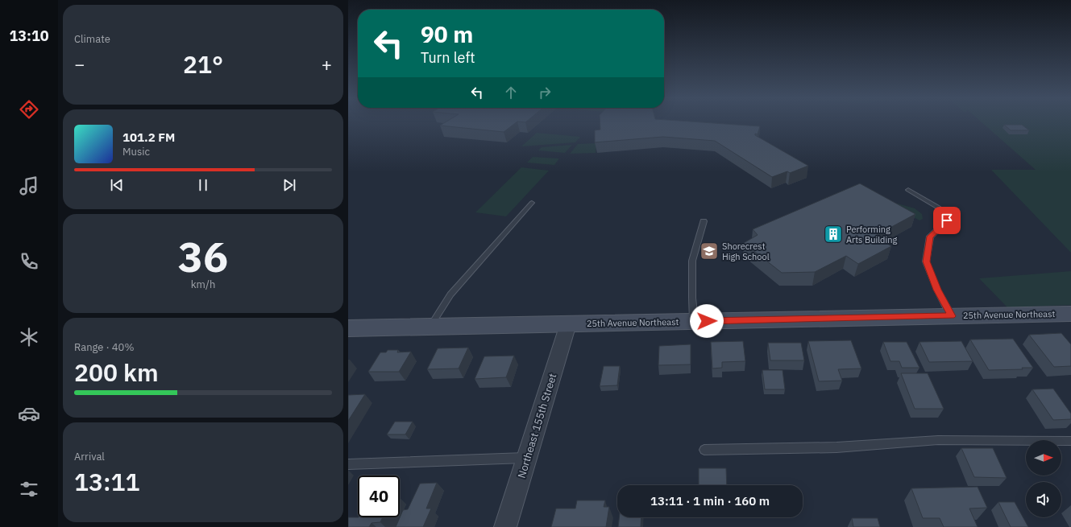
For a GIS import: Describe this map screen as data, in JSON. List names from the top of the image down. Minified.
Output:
{"streets":{"street":["25th Avenue Northeast","Northeast 155th Street"]},"crossings":[["25th Avenue Northeast","Northeast 155th Street"]],"places":{"building":["Performing Arts Building"],"school or university":["Shorecrest High School"]},"north":"right","page":{"tabs":"13:10","tile":["Climate",["36","km/h"],["Range · 40%","200 km"],["Arrival","13:11"]],"turn":["90 m","Turn left"],"heat":["−","21°","+"],"song":["101.2 FM","Music"],"limit":"40","trip":"13:11 · 1 min · 160 m"}}
